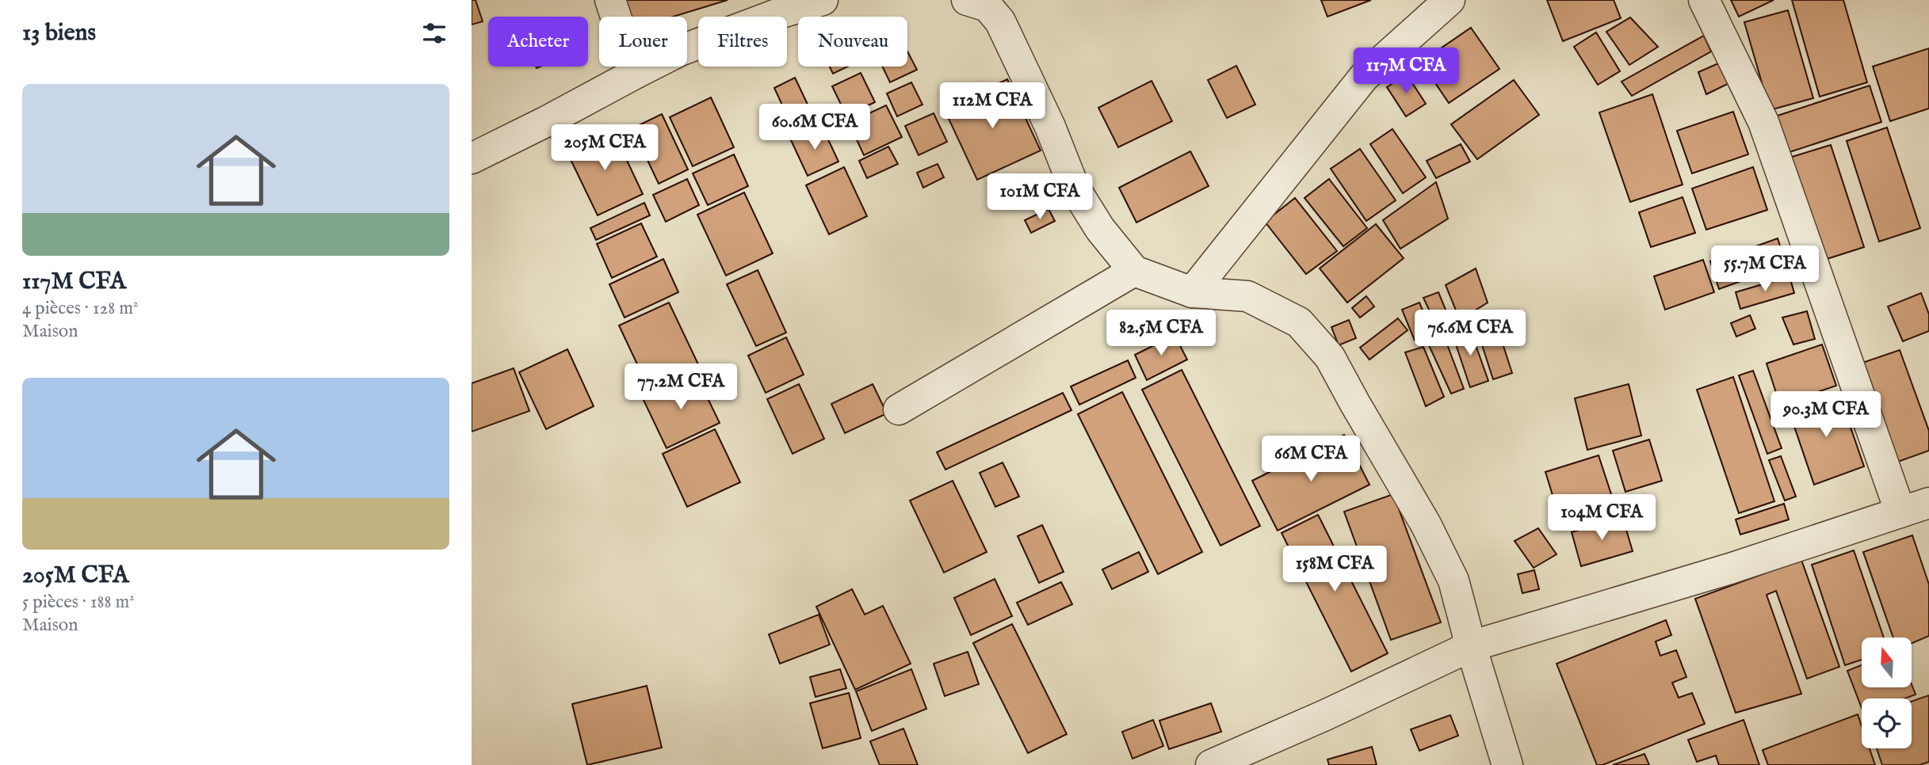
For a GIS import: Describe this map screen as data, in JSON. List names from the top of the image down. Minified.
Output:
{"north":"top","page":{"heading":"13 biens","chip":["Acheter","Louer","Filtres","Nouveau"],"price":["117M CFA","112M CFA","60.6M CFA","205M CFA","101M CFA","55.7M CFA","82.5M CFA","76.6M CFA","77.2M CFA","90.3M CFA","66M CFA","104M CFA","158M CFA"],"list":[{"name":"117M CFA","note":"4 pièces · 128 m² · Maison"},{"name":"205M CFA","note":"5 pièces · 188 m² · Maison"}]}}
